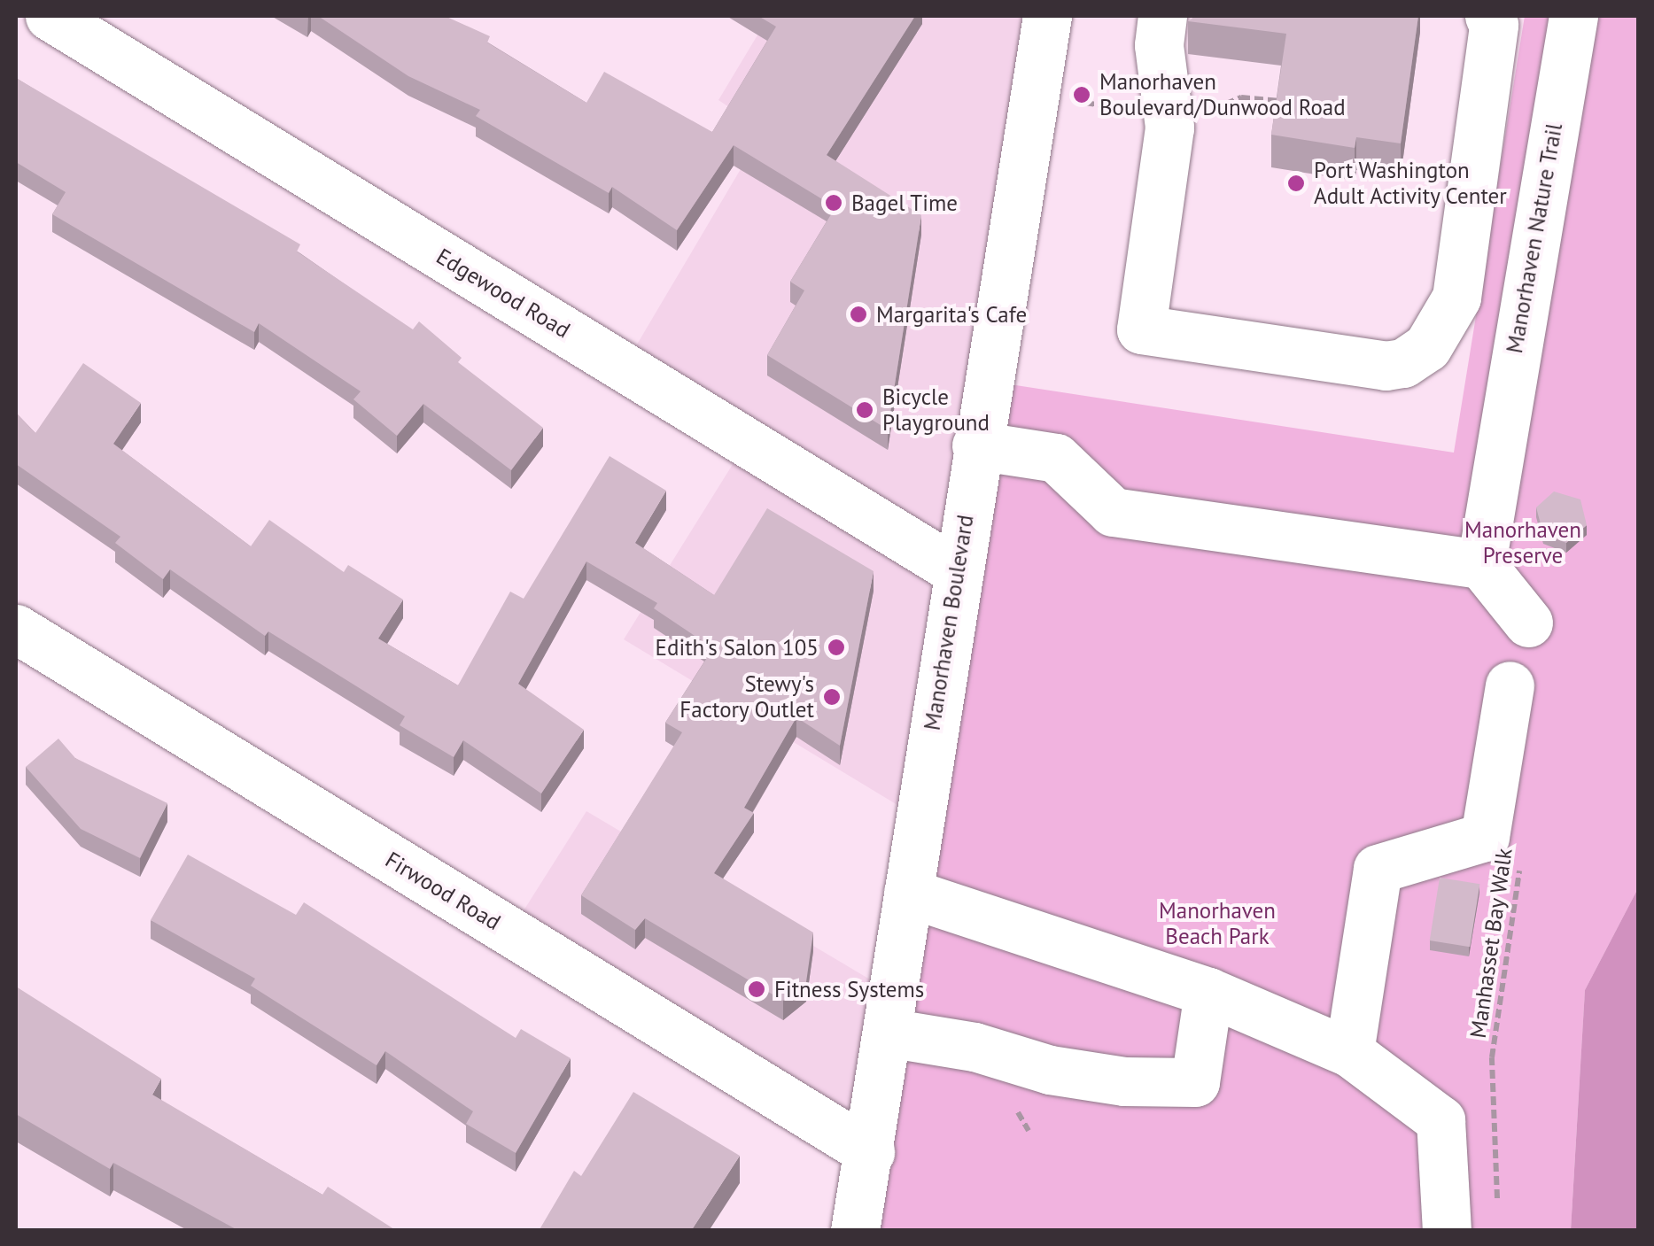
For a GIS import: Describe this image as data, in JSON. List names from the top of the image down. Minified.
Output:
{"streets":{"street":["Manorhaven Nature Trail","Edgewood Road","Manorhaven Boulevard","Firwood Road"],"path":["Manhasset Bay Walk"]},"crossings":[["Edgewood Road","Manorhaven Boulevard"],["Manorhaven Boulevard","Firwood Road"]],"parks":["Manorhaven Preserve","Manorhaven Beach Park"],"places":["Manorhaven Boulevard/Dunwood Road","Port Washington Adult Activity Center","Bagel Time","Margarita's Cafe","Bicycle Playground","Edith's Salon 105","Stewy's Factory Outlet","Fitness Systems"]}
